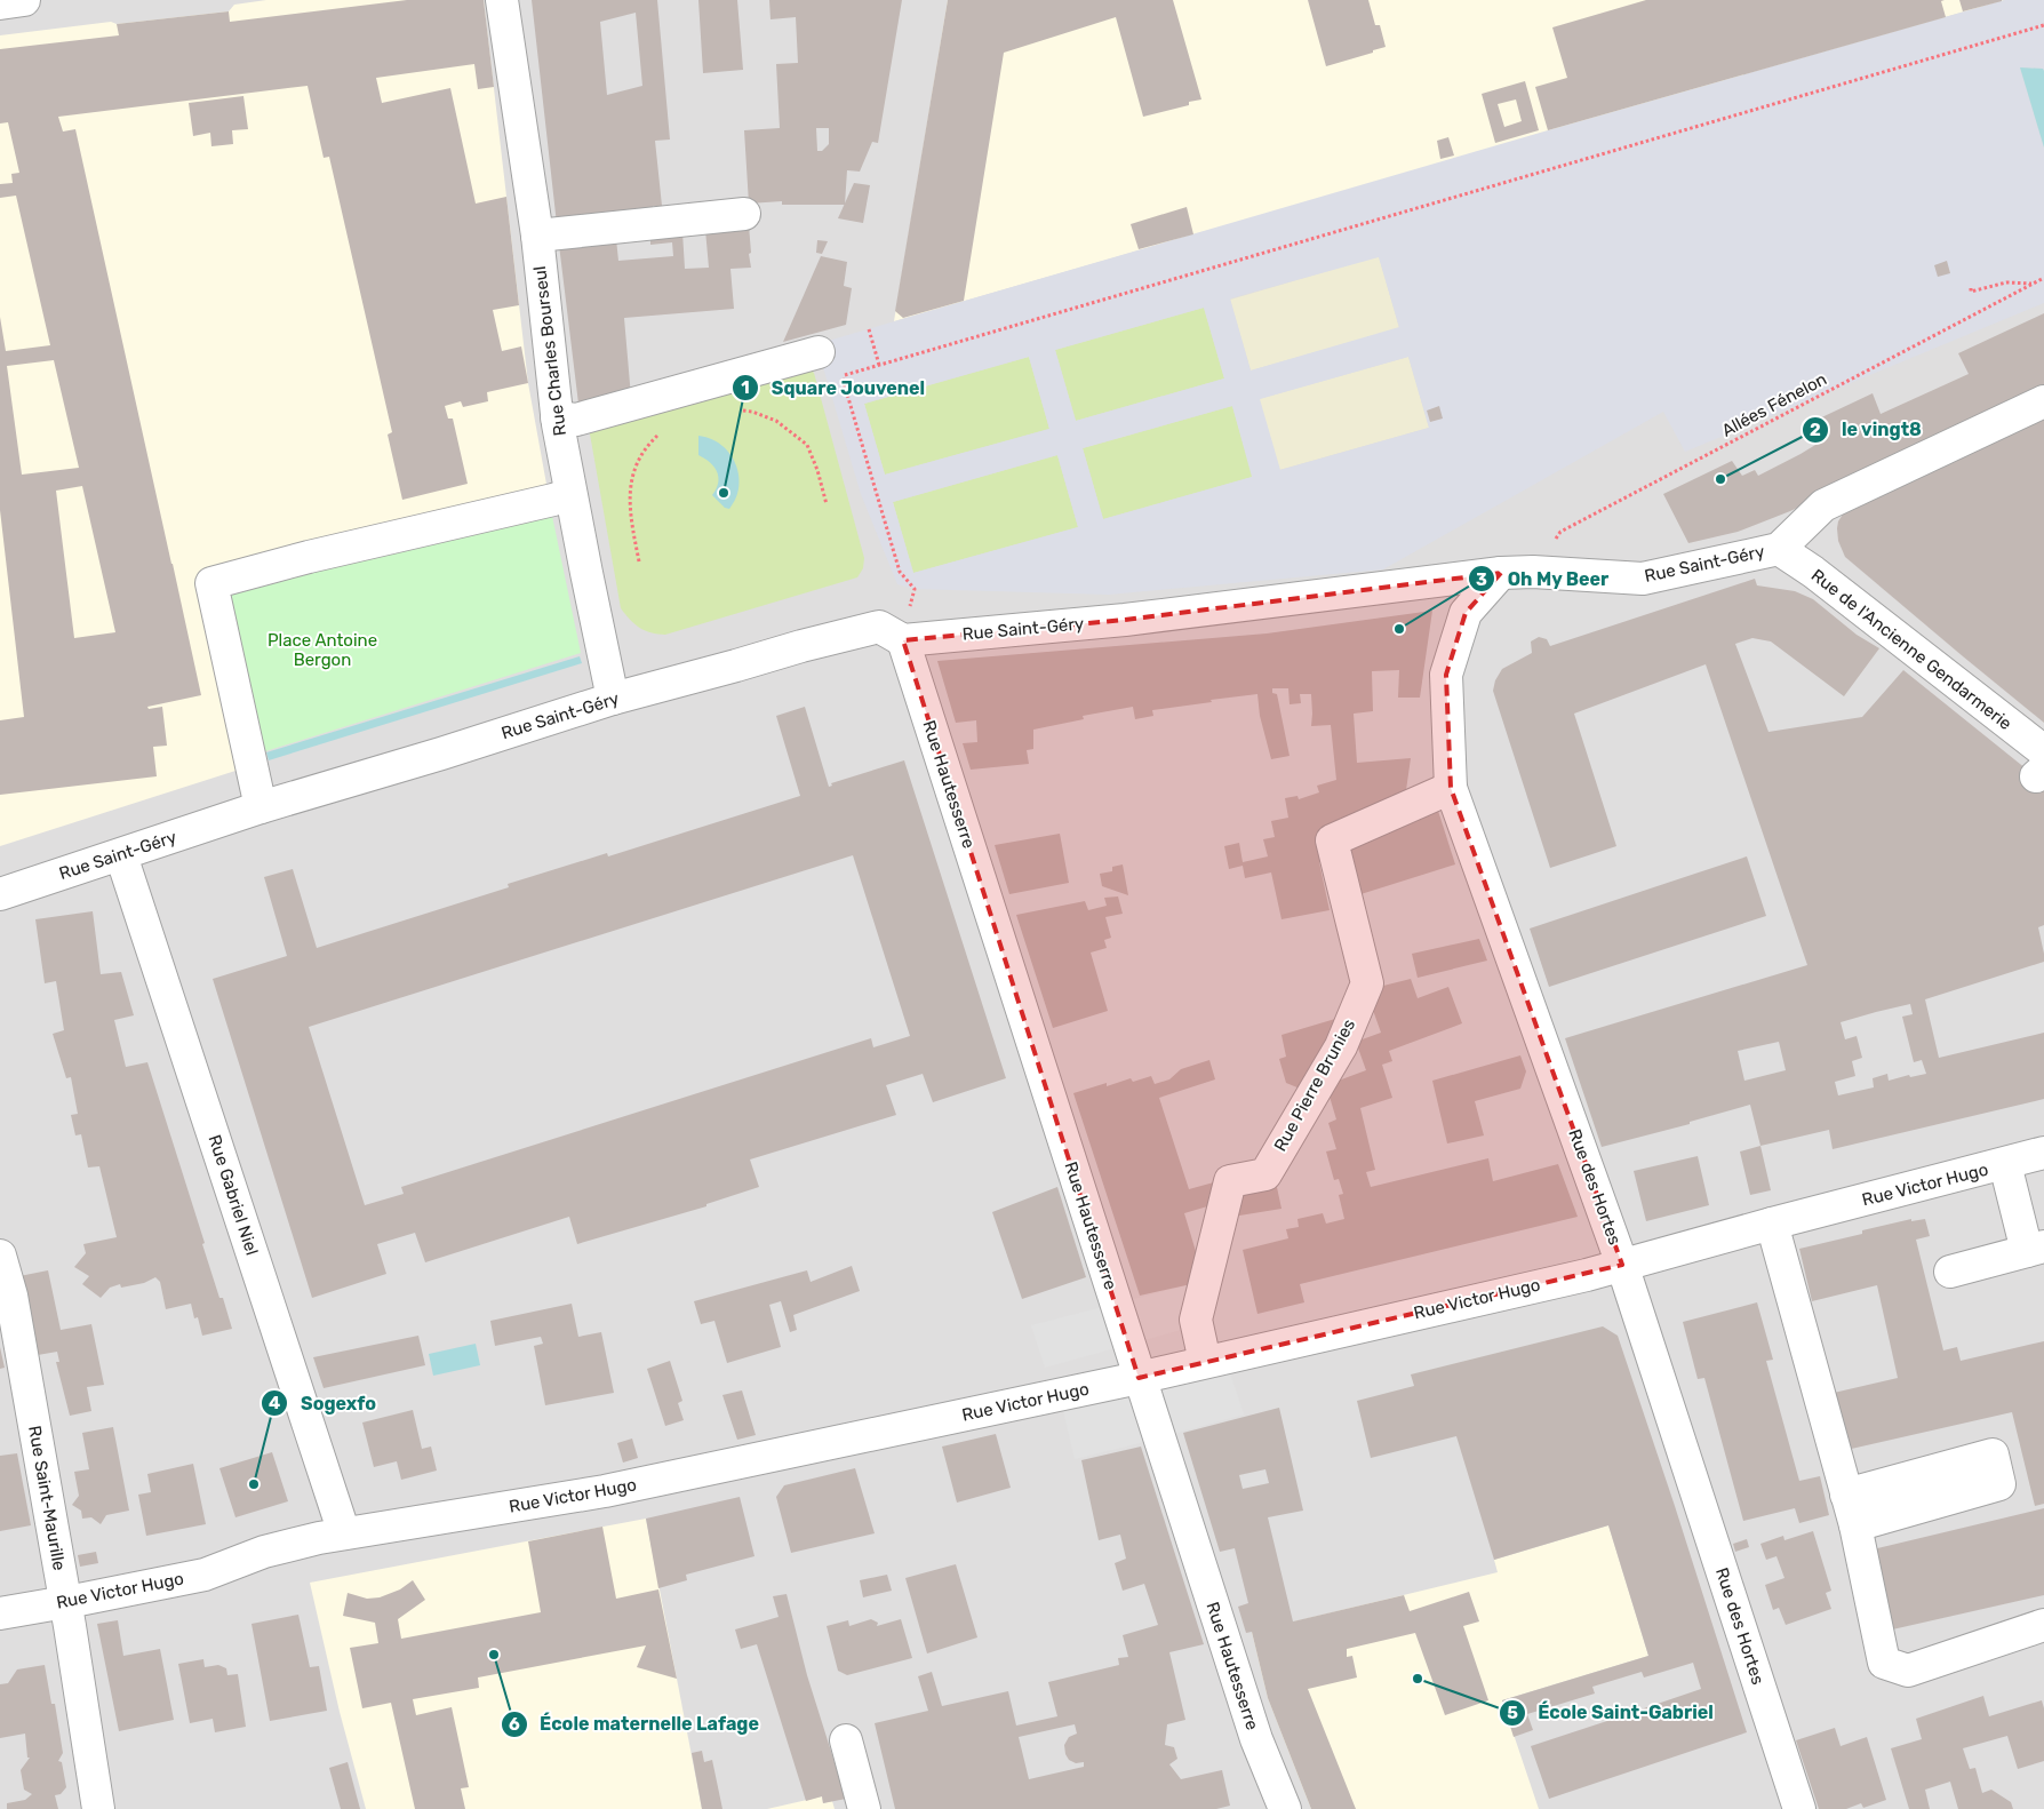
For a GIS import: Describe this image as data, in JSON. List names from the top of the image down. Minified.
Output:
{"streets":{"street":["Rue Charles Bourseul","Rue Saint-Géry","Rue de l'Ancienne Gendarmerie","Rue Hautesserre","Rue Pierre Brunies","Rue Victor Hugo","Rue des Hortes","Rue Gabriel Niel","Rue Saint-Maurille"],"path":["Allées Fénelon"]},"crossings":[["Rue Charles Bourseul","Rue Saint-Géry"],["Allées Fénelon","Rue Saint-Géry"],["Rue Saint-Géry","Rue de l'Ancienne Gendarmerie"],["Rue Saint-Géry","Rue Hautesserre"],["Rue Saint-Géry","Rue des Hortes"],["Rue Saint-Géry","Rue Gabriel Niel"],["Rue Hautesserre","Rue Victor Hugo"],["Rue Pierre Brunies","Rue Victor Hugo"],["Rue Pierre Brunies","Rue des Hortes"],["Rue Victor Hugo","Rue des Hortes"],["Rue Victor Hugo","Rue Gabriel Niel"],["Rue Victor Hugo","Rue Saint-Maurille"]],"parks":["Place Antoine Bergon"],"places":["le vingt8","Square Jouvenel","Oh My Beer","Sogexfo","École maternelle Lafage","École Saint-Gabriel"]}
